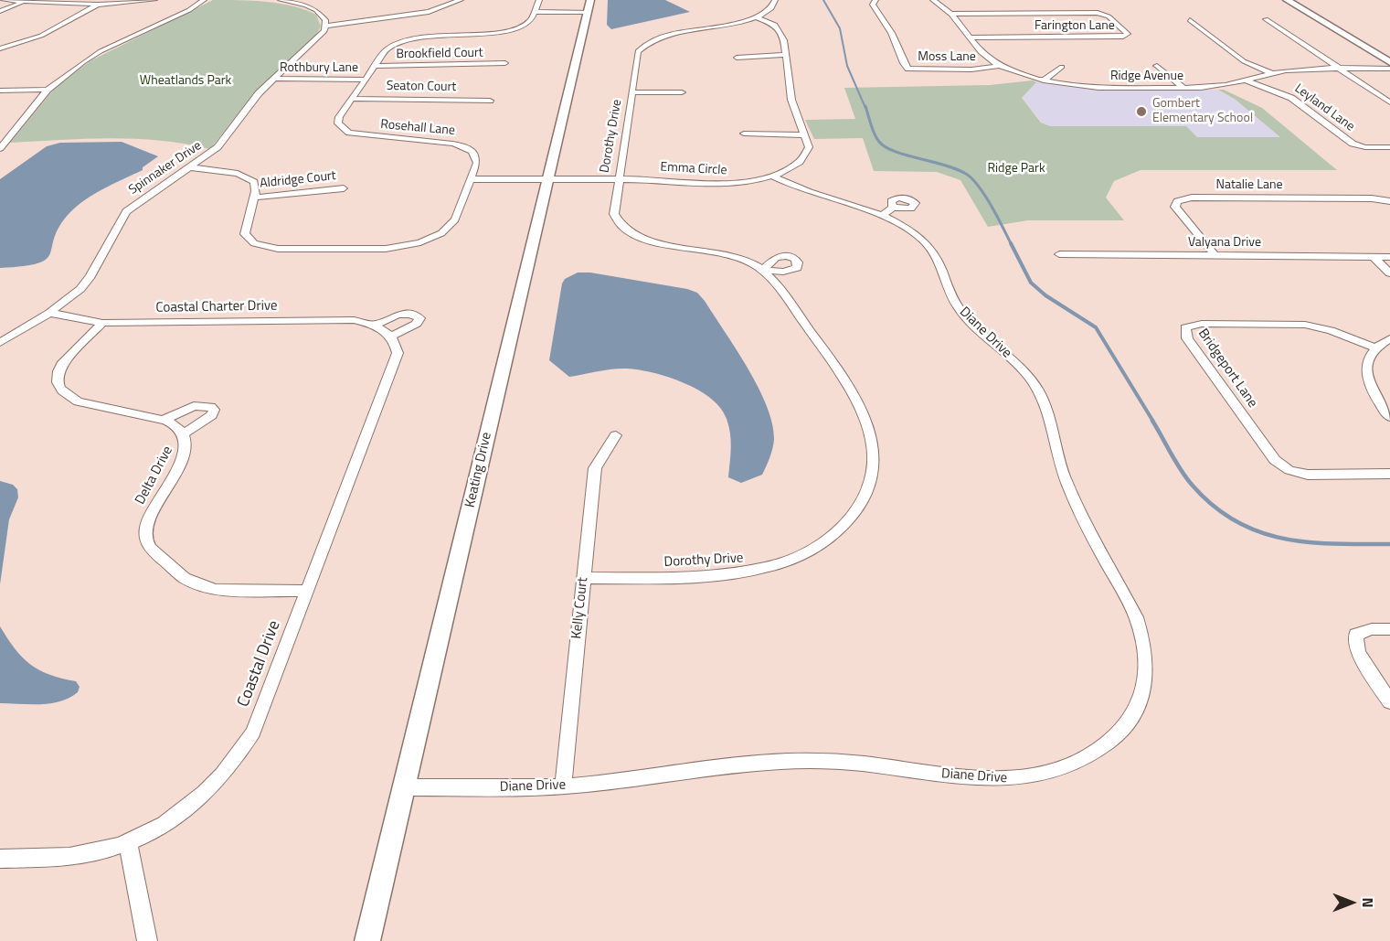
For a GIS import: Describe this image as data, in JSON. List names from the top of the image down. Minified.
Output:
{"streets":{"street":["Farington Lane","Brookfield Court","Moss Lane","Rothbury Lane","Ridge Avenue","Seaton Court","Leyland Lane","Rosehall Lane","Dorothy Drive","Spinnaker Drive","Emma Circle","Aldridge Court","Natalie Lane","Valyana Drive","Coastal Charter Drive","Diane Drive","Bridgeport Lane","Keating Drive","Delta Drive","Kelly Court","Coastal Drive"]},"crossings":[["Farington Lane","Ridge Avenue"],["Brookfield Court","Rosehall Lane"],["Moss Lane","Ridge Avenue"],["Rothbury Lane","Rosehall Lane"],["Rothbury Lane","Spinnaker Drive"],["Ridge Avenue","Leyland Lane"],["Seaton Court","Rosehall Lane"],["Rosehall Lane","Emma Circle"],["Rosehall Lane","Aldridge Court"],["Dorothy Drive","Emma Circle"],["Dorothy Drive","Kelly Court"],["Spinnaker Drive","Coastal Charter Drive"],["Emma Circle","Diane Drive"],["Emma Circle","Keating Drive"],["Natalie Lane","Valyana Drive"],["Coastal Charter Drive","Delta Drive"],["Coastal Charter Drive","Coastal Drive"],["Diane Drive","Keating Drive"],["Diane Drive","Kelly Court"],["Delta Drive","Coastal Drive"]],"parks":["Wheatlands Park","Ridge Park"],"places":["Gombert Elementary School"],"north":"right"}
